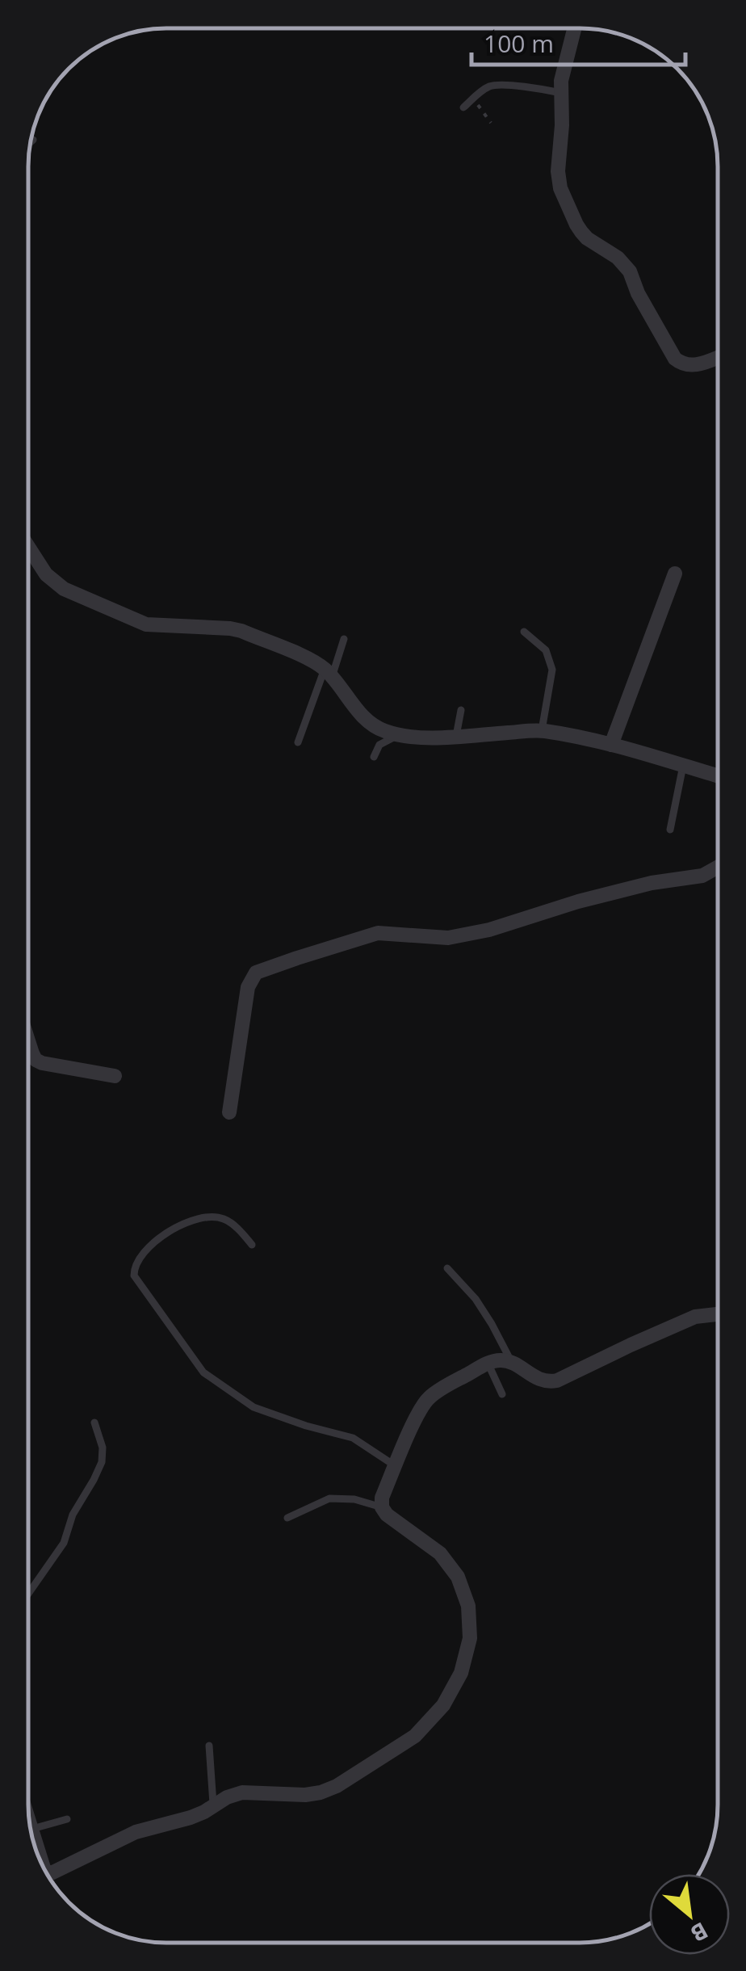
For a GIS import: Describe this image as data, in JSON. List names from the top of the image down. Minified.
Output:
{"scale_bar":"100 m","north":"bottom right"}
